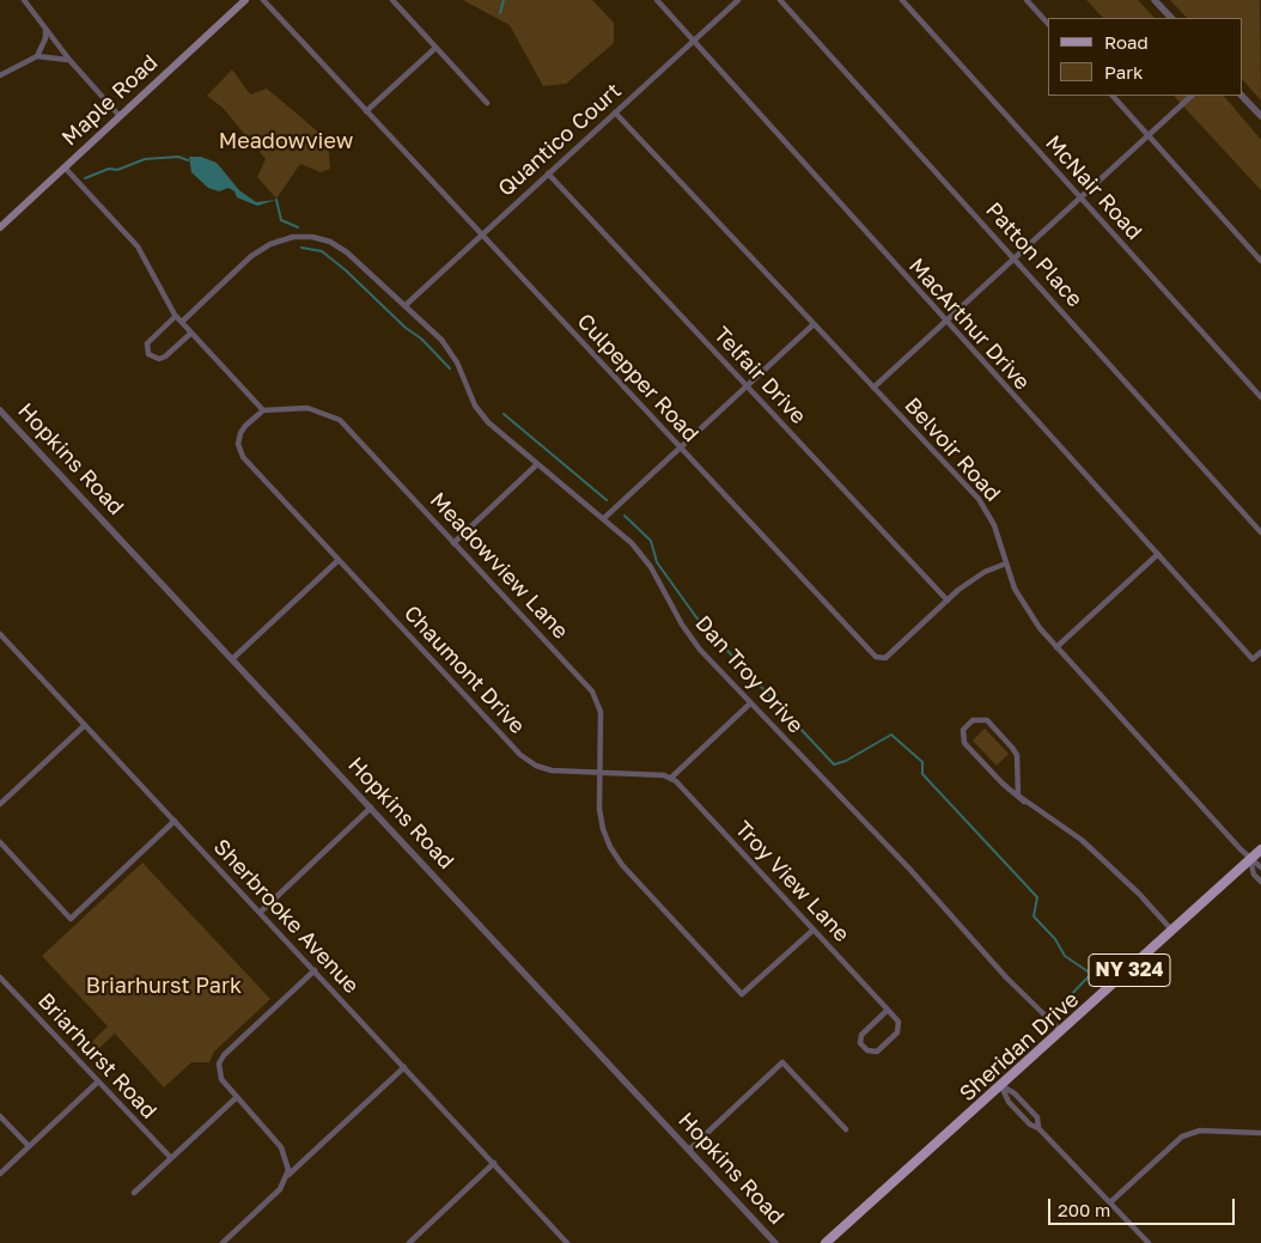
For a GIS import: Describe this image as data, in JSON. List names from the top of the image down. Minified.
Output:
{"streets":{"main road":["Maple Road","NY 324","Sheridan Drive"],"street":["Quantico Court","McNair Road","Patton Place","MacArthur Drive","Telfair Drive","Culpepper Road","Belvoir Road","Hopkins Road","Meadowview Lane","Chaumont Drive","Dan Troy Drive","Troy View Lane","Sherbrooke Avenue","Briarhurst Road"]},"crossings":[["Quantico Court","MacArthur Drive"],["Quantico Court","Telfair Drive"],["Quantico Court","Culpepper Road"],["Quantico Court","Belvoir Road"],["Quantico Court","Dan Troy Drive"],["Telfair Drive","Culpepper Road"],["Culpepper Road","Belvoir Road"],["Belvoir Road","Sheridan Drive"],["Meadowview Lane","Chaumont Drive"],["Meadowview Lane","Troy View Lane"],["Chaumont Drive","Troy View Lane"],["Dan Troy Drive","Sheridan Drive"]],"parks":["Meadowview","Briarhurst Park"],"legend":["Road","Park"],"scale_bar":"200 m"}
